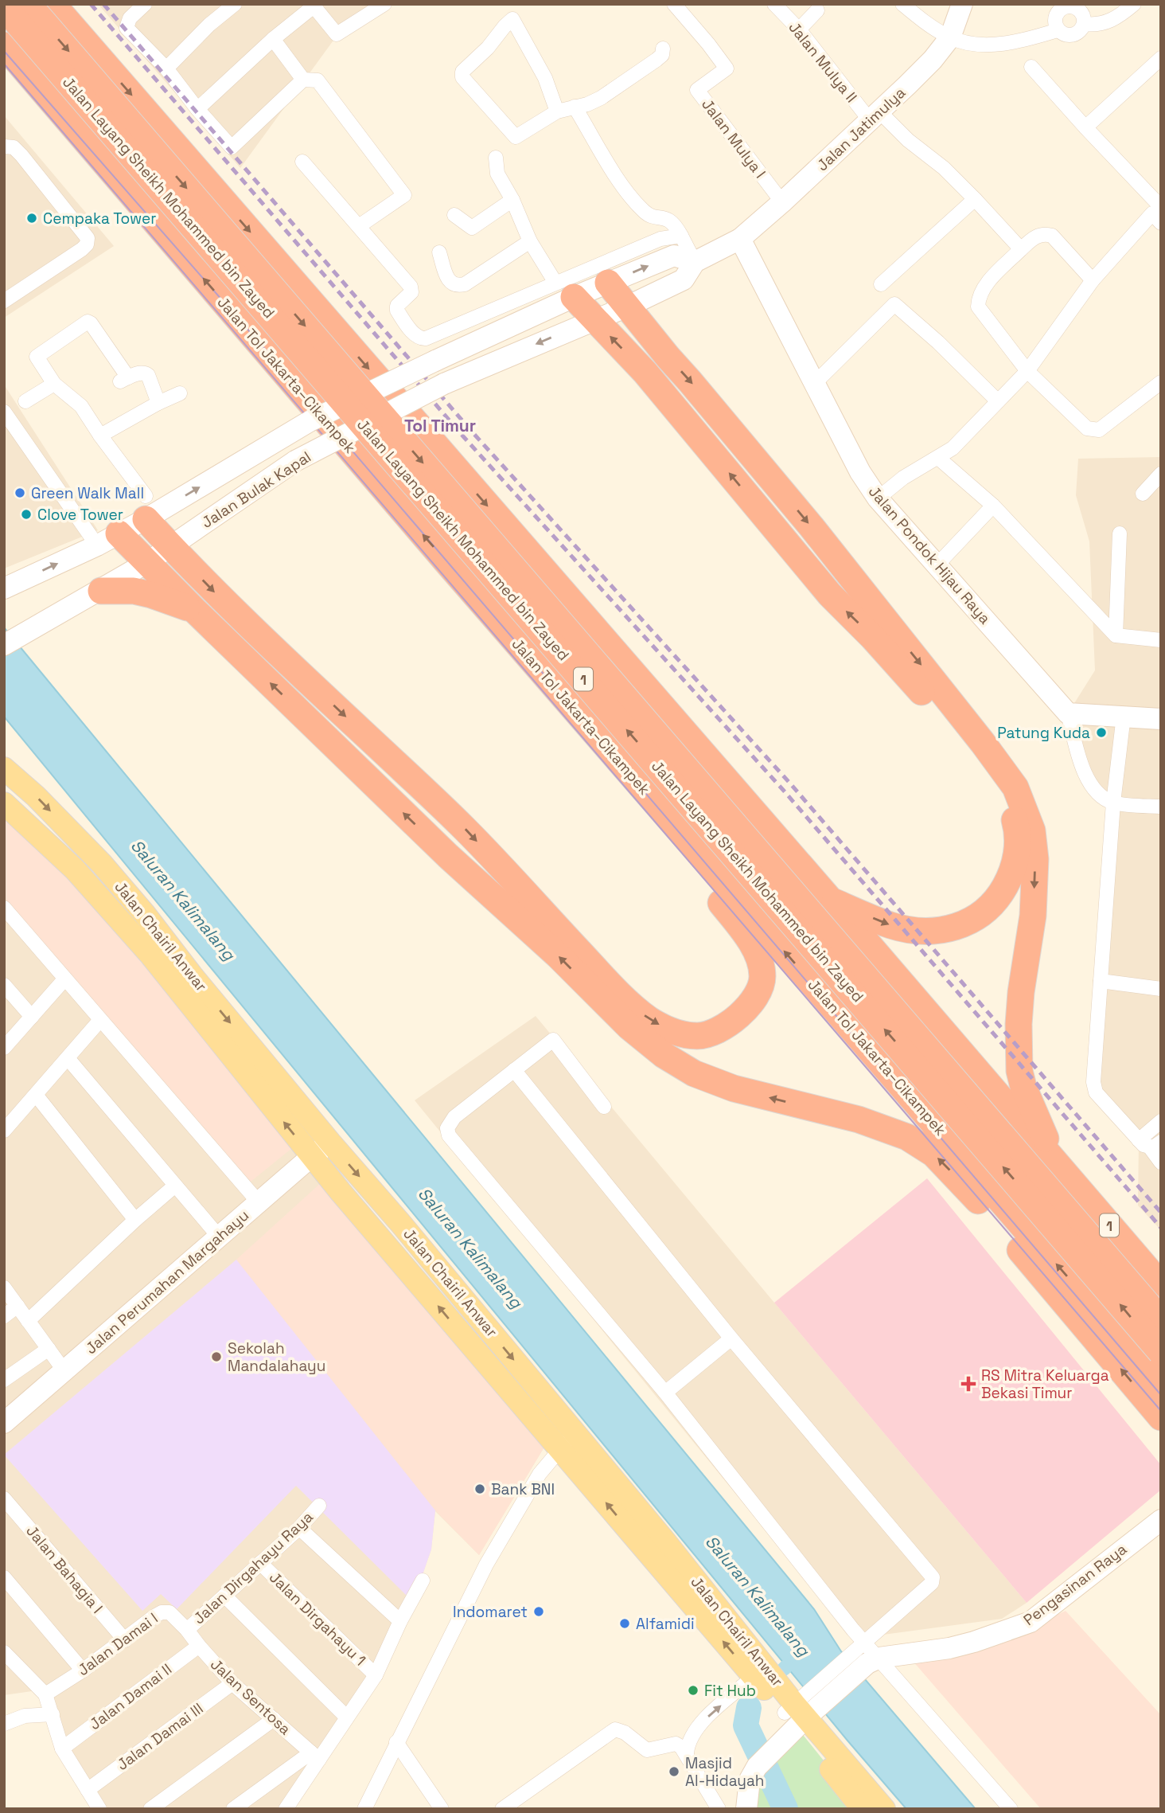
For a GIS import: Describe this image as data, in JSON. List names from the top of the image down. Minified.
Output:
{"streets":{"highway":["Jalan Layang Sheikh Mohammed bin Zayed","Jalan Tol Jakarta–Cikampek","1"],"main road":["Jalan Jatimulya","Jalan Bulak Kapal","Jalan Pondok Hijau Raya","Jalan Chairil Anwar","Jalan Perumahan Margahayu","Pengasinan Raya"],"street":["Jalan Mulya II","Jalan Mulya I","Jalan Dirgahayu Raya","Jalan Bahagia I","Jalan Dirgahayu 1","Jalan Damai I","Jalan Damai II","Jalan Sentosa","Jalan Damai III"]},"crossings":[["Jalan Mulya II","Jalan Jatimulya"],["Jalan Jatimulya","Jalan Mulya I"],["Jalan Jatimulya","Jalan Bulak Kapal"],["Jalan Jatimulya","Jalan Pondok Hijau Raya"],["Jalan Bulak Kapal","Jalan Pondok Hijau Raya"],["Jalan Chairil Anwar","Jalan Perumahan Margahayu"],["Jalan Dirgahayu Raya","Jalan Dirgahayu 1"],["Jalan Dirgahayu Raya","Jalan Damai I"],["Jalan Dirgahayu Raya","Jalan Sentosa"],["Jalan Bahagia I","Jalan Damai I"],["Jalan Damai I","Jalan Sentosa"],["Jalan Damai II","Jalan Sentosa"],["Jalan Sentosa","Jalan Damai III"]],"districts":["Tol Timur"],"water":["Saluran Kalimalang"],"places":{"other":["Cempaka Tower","Green Walk Mall","Clove Tower","Patung Kuda","Sekolah Mandalahayu","Bank BNI","Indomaret","Alfamidi","Fit Hub","Masjid Al-Hidayah"],"health":["RS Mitra Keluarga Bekasi Timur"]}}
